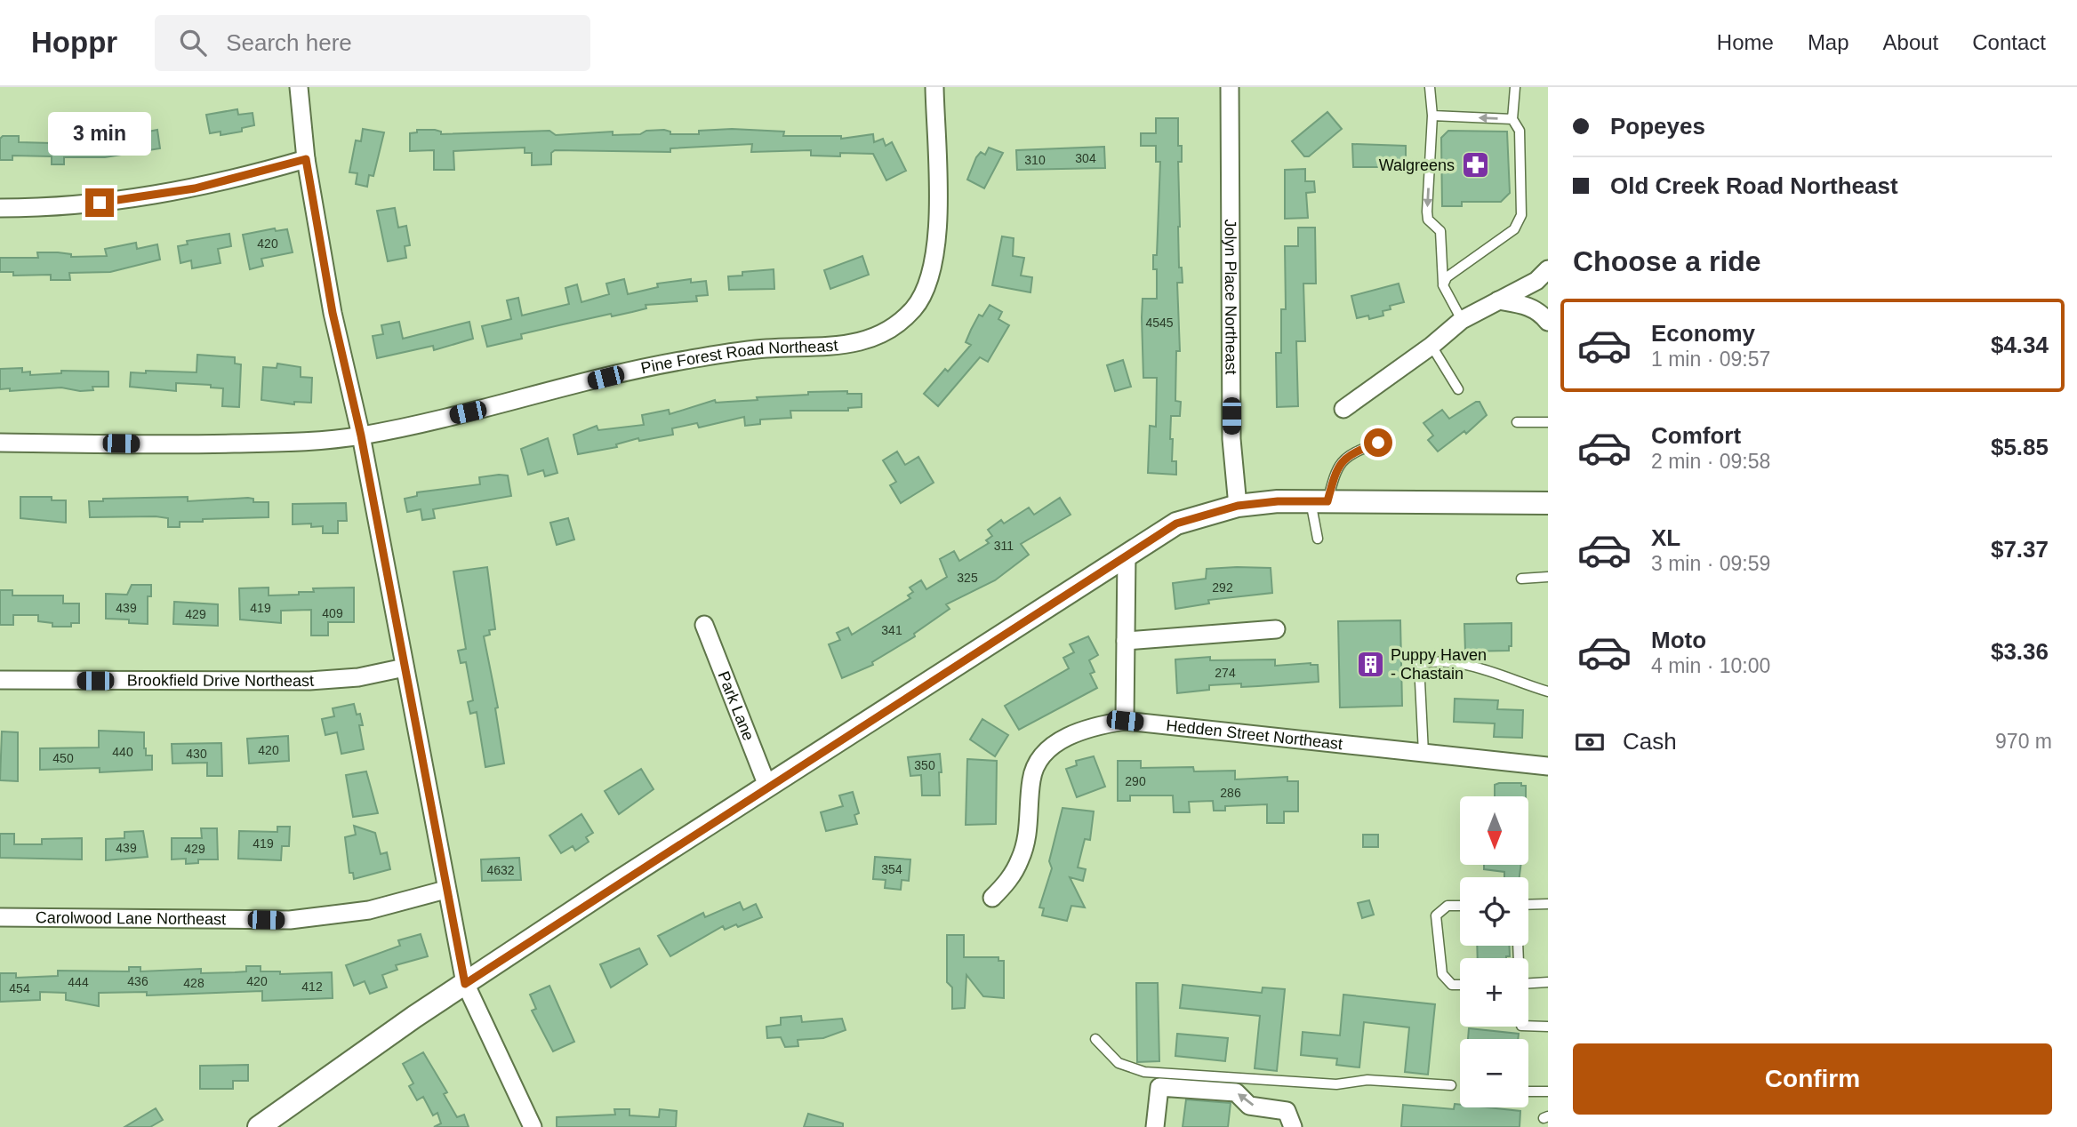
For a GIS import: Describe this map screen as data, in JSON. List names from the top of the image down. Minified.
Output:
{"streets":{"street":["Jolyn Place Northeast","Pine Forest Road Northeast","Brookfield Drive Northeast","Park Lane","Hedden Street Northeast","Carolwood Lane Northeast"]},"places":{"pharmacy":["Walgreens"],"building":["Puppy Haven - Chastain"]},"house_numbers":["304","310","420","4545","311","325","292","439","419","409","429","341","274","420","440","430","450","350","290","286","419","439","429","354","4632","436","420","444","428","412","454"],"north":"bottom","page":{"header":"Hoppr","search":"Search here","nav":["Home","Map","About","Contact"],"banner":["Popeyes","Old Creek Road Northeast"],"bubble":"3 min","heading":"Choose a ride","list":[{"name":"Economy","note":"1 min · 09:57","value":"$4.34"},{"name":"Comfort","note":"2 min · 09:58","value":"$5.85"},{"name":"XL","note":"3 min · 09:59","value":"$7.37"},{"name":"Moto","note":"4 min · 10:00","value":"$3.36"}],"pay":["Cash","970 m"],"map_buttons":["+","−"],"buttons":"Confirm"}}
